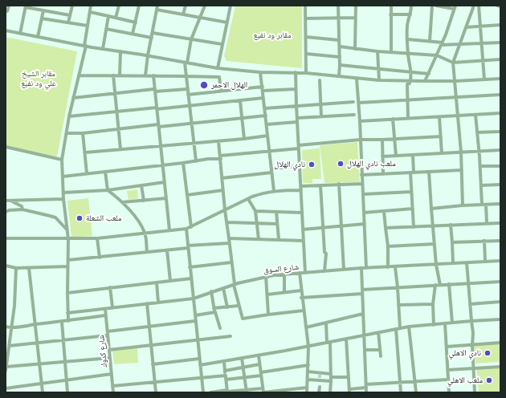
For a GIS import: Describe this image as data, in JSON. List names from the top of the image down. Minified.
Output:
{"streets":{"street":["شارع السوق","شارع كدوك"]},"crossings":[["شارع السوق","شارع كدوك"]],"parks":["مقابر ود نفيع","مقابر الشيخ علي ود نفيع"],"places":["الهلال الاحمر","ملعب نادي الهلال","نادي الهلال","ملعب الشعلة","نادي الاهلي","ملعب الاهلي"]}
